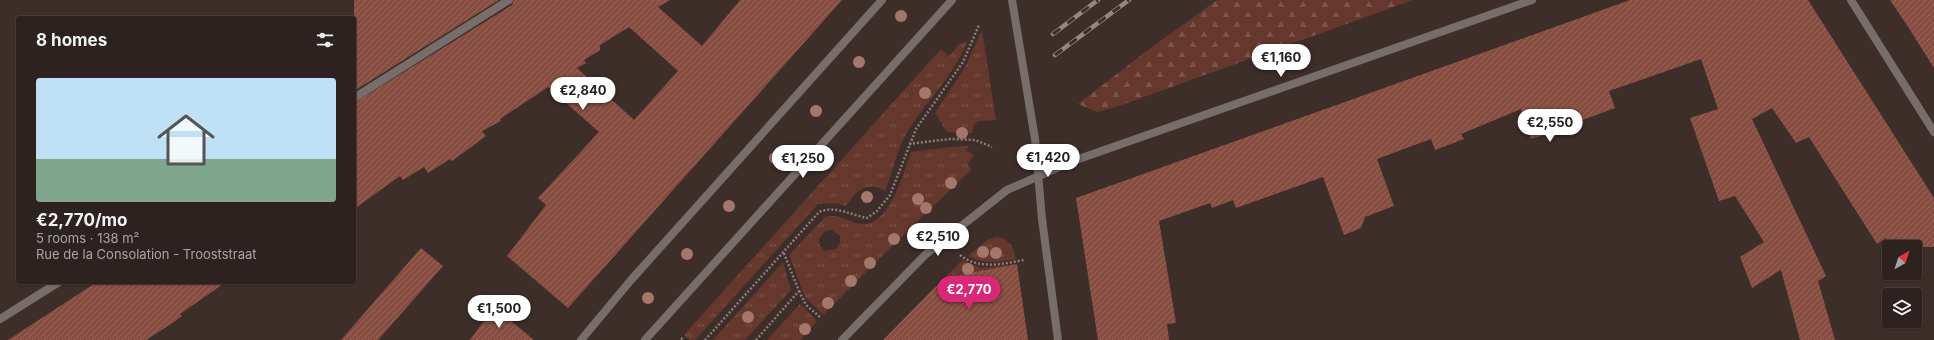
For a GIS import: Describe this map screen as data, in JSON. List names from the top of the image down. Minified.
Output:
{"north":"top right","page":{"heading":"8 homes","price":["€1,160","€2,840","€2,550","€1,420","€1,250","€2,510","€2,770","€1,500"],"list":[{"name":"€2,770/mo","note":"5 rooms · 138 m² · Rue de la Consolation - Trooststraat"}]}}
